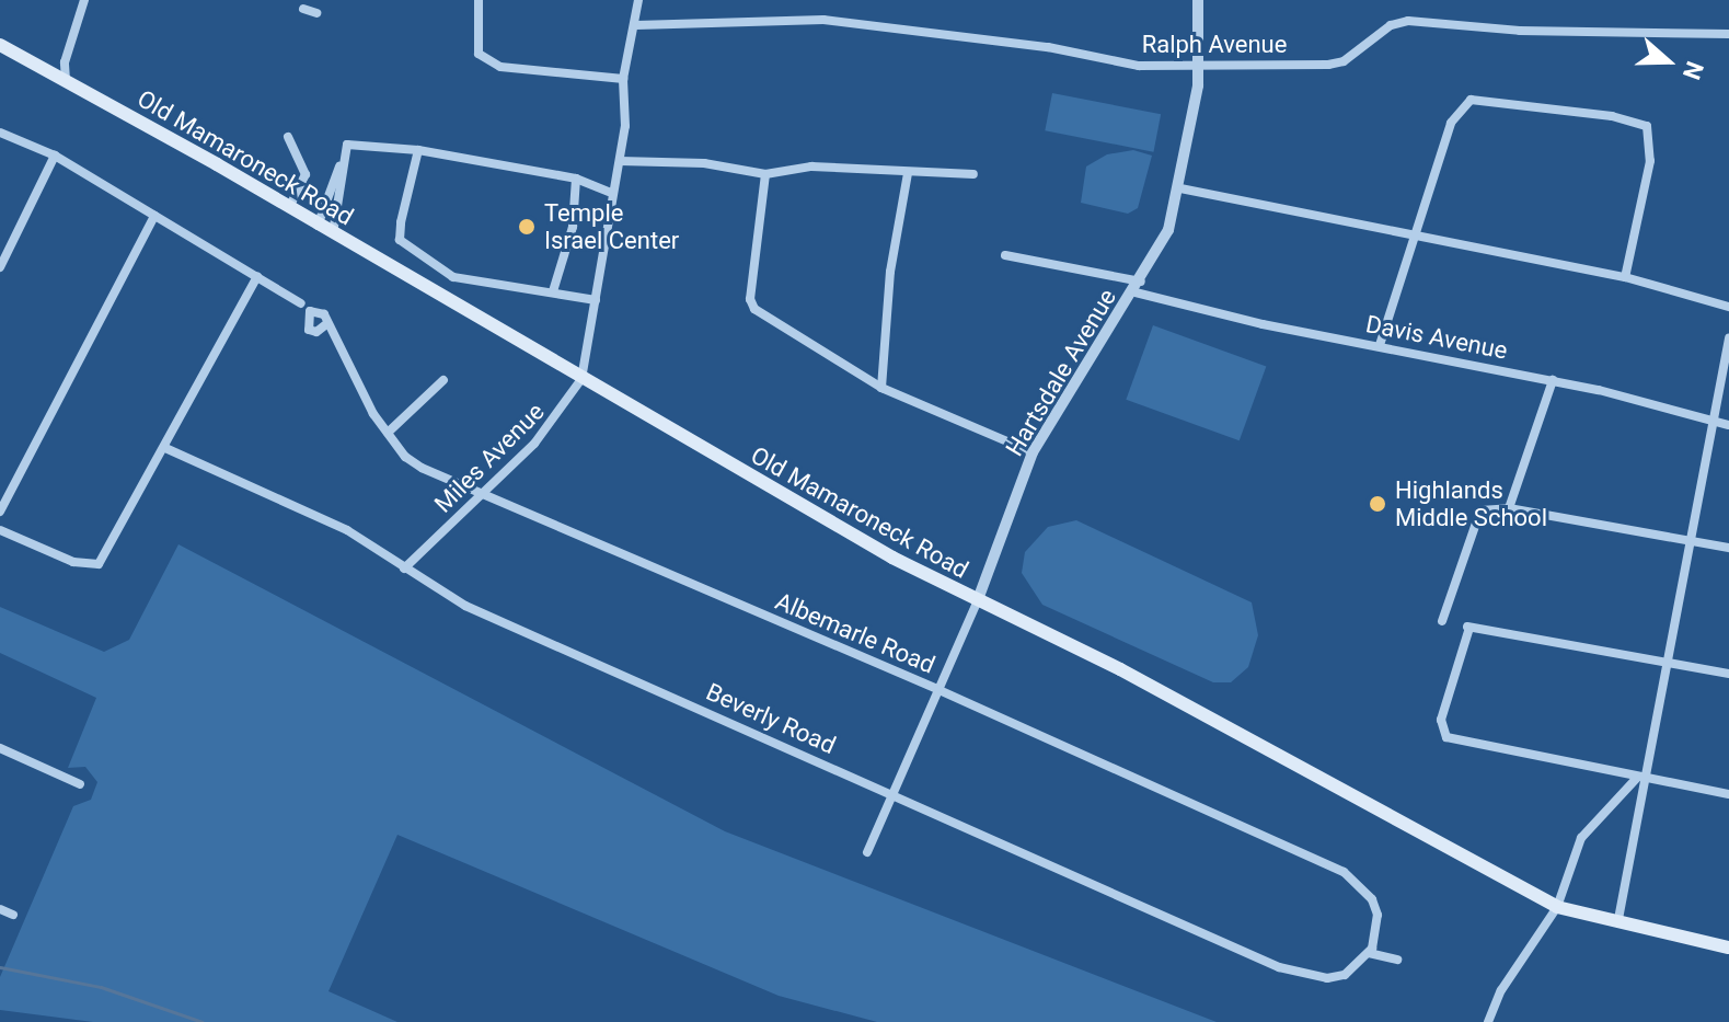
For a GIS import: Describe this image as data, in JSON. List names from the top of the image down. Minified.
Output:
{"streets":{"main road":["Old Mamaroneck Road"],"street":["Ralph Avenue","Davis Avenue","Hartsdale Avenue","Miles Avenue","Albemarle Road","Beverly Road"]},"crossings":[["Ralph Avenue","Hartsdale Avenue"],["Ralph Avenue","Miles Avenue"],["Old Mamaroneck Road","Hartsdale Avenue"],["Old Mamaroneck Road","Miles Avenue"],["Davis Avenue","Hartsdale Avenue"],["Hartsdale Avenue","Albemarle Road"],["Hartsdale Avenue","Beverly Road"],["Miles Avenue","Albemarle Road"],["Miles Avenue","Beverly Road"],["Albemarle Road","Beverly Road"]],"places":["Temple Israel Center","Highlands Middle School"],"north":"right"}
